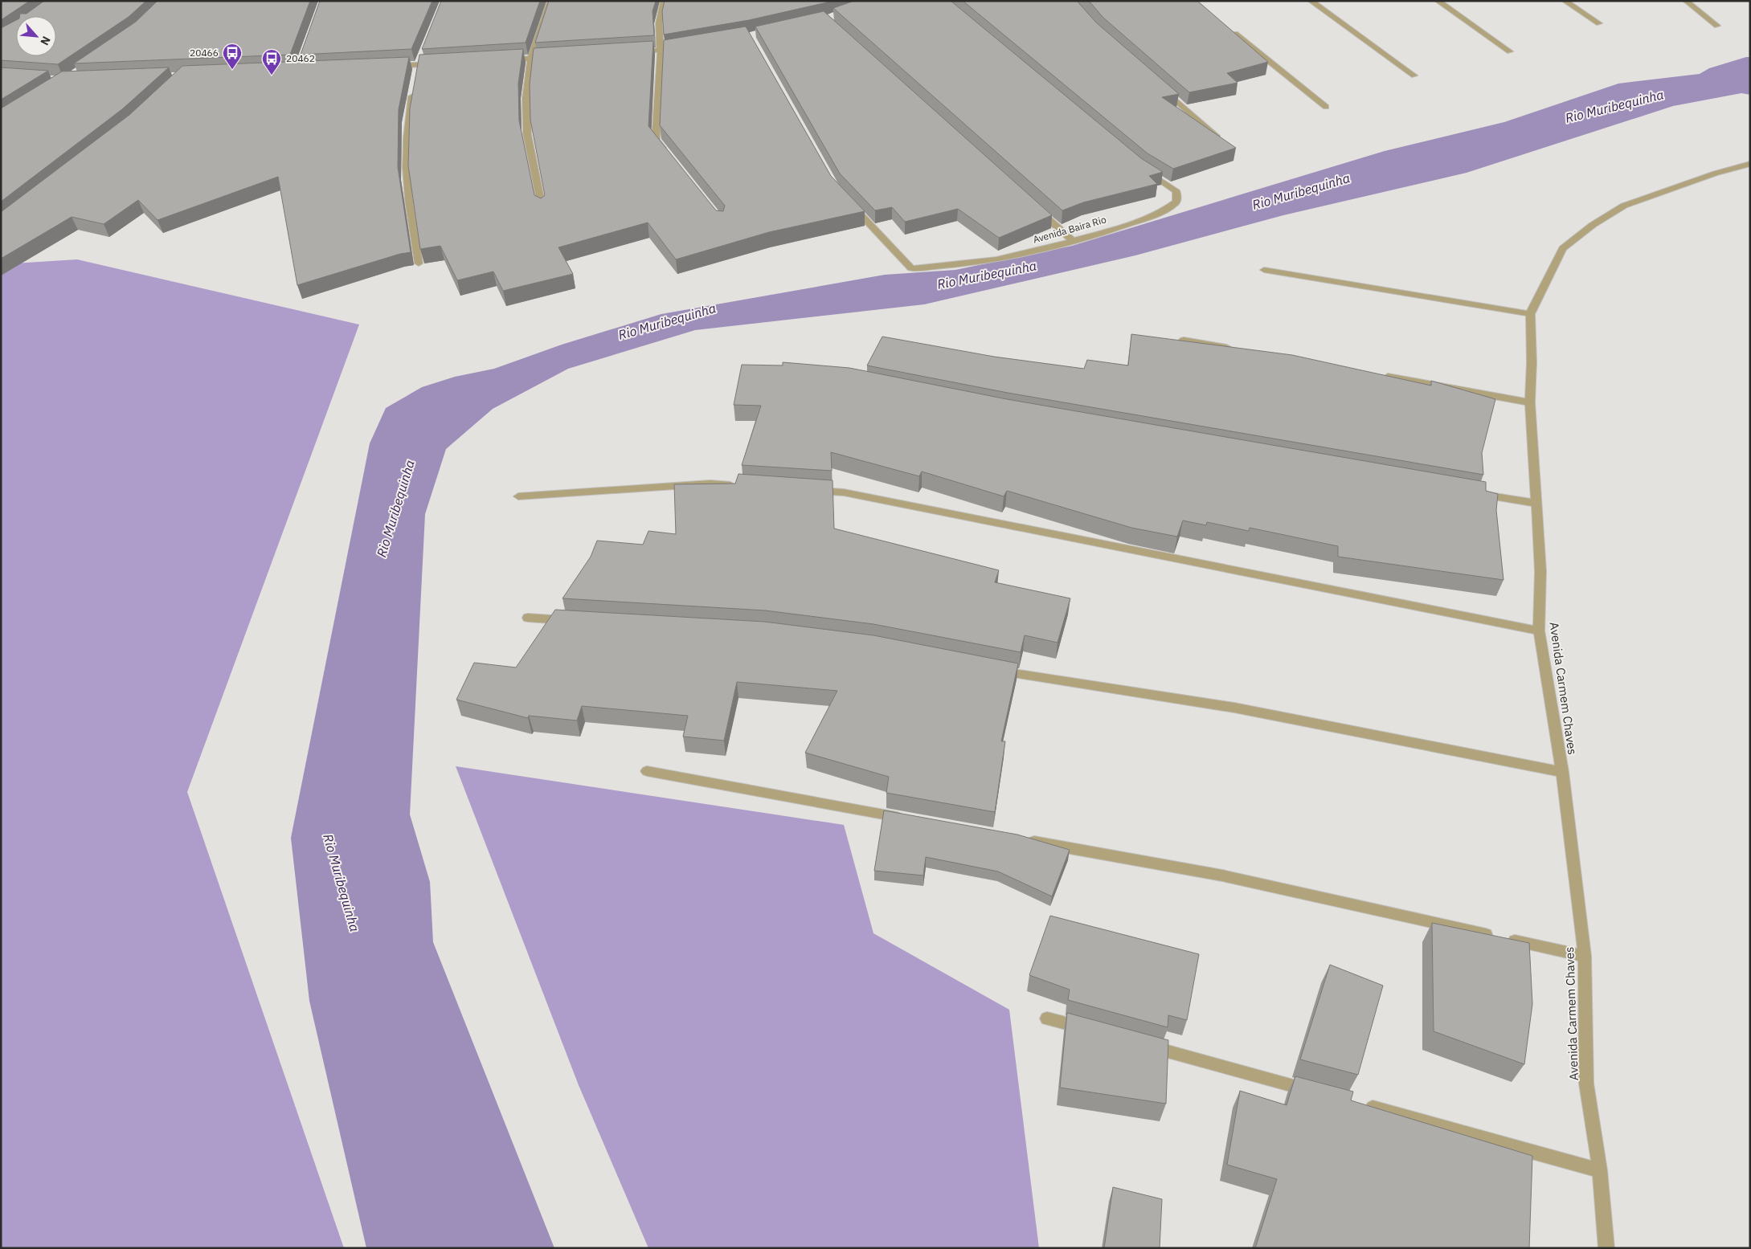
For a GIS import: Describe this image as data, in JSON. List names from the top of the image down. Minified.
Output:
{"streets":{"street":["Avenida Baira Rio","Avenida Carmem Chaves"]},"water":["Rio Muribequinha"],"places":{"bus stop":["20466","20462"]},"north":"bottom right"}
